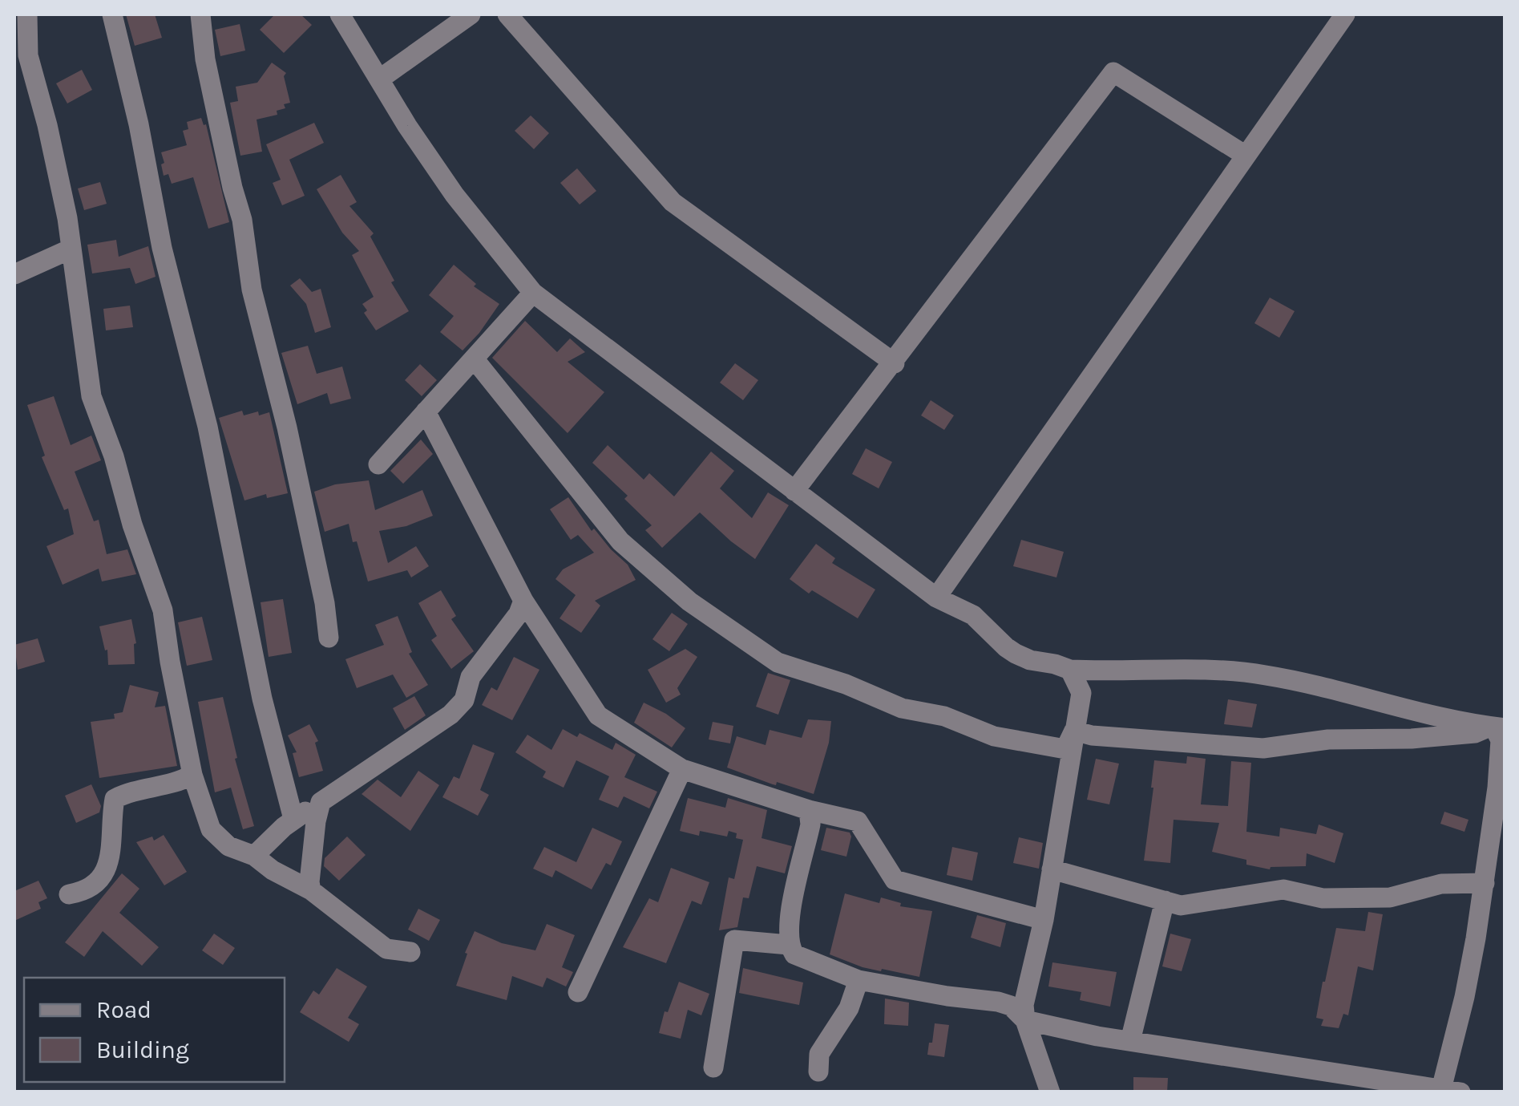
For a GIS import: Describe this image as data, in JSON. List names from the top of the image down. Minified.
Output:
{"legend":["Road","Building"]}
